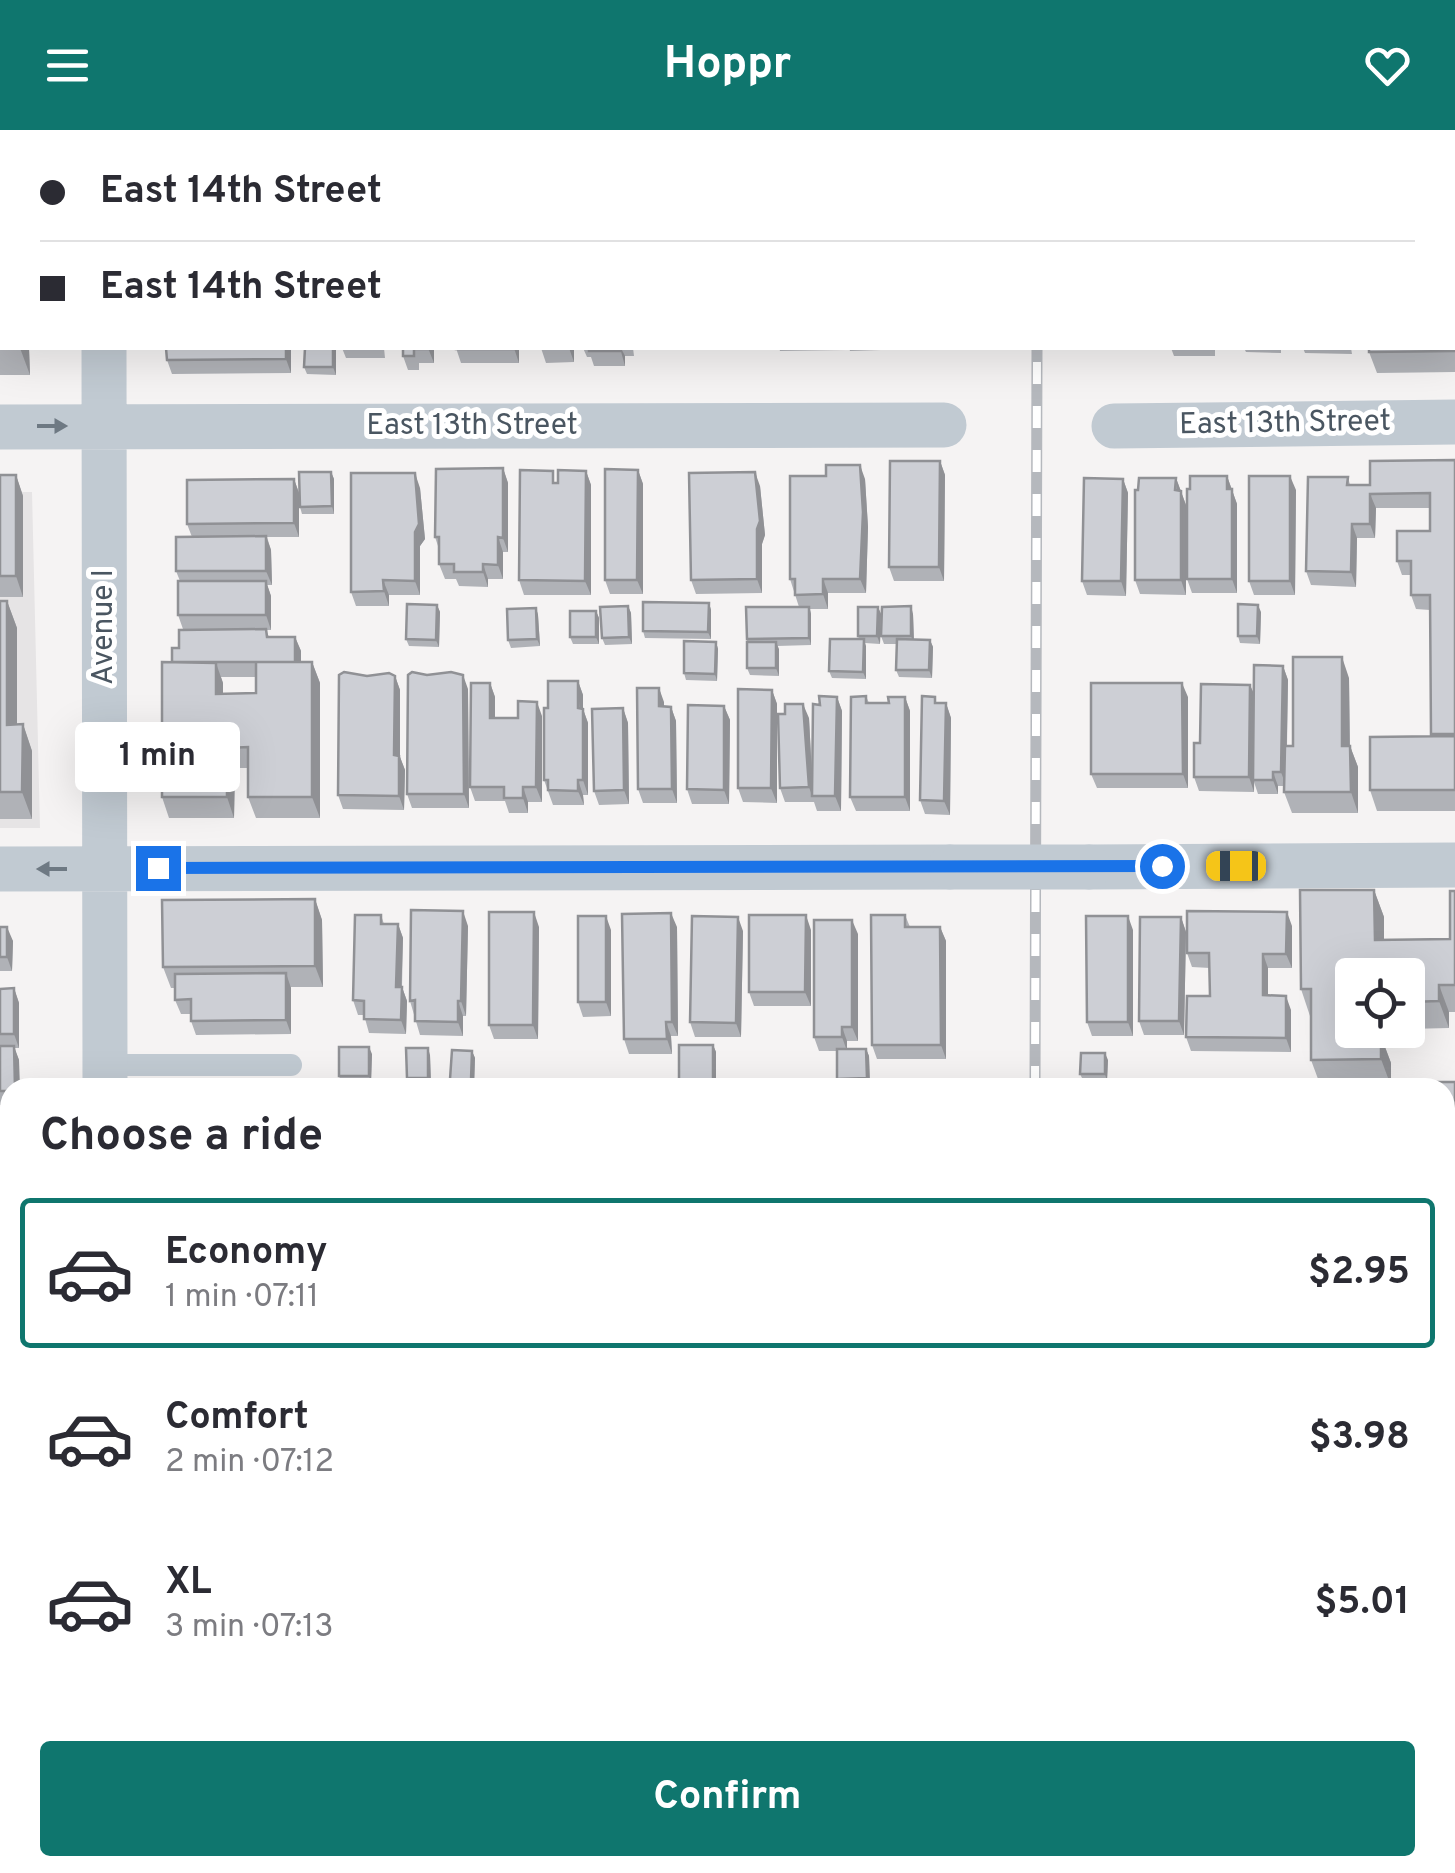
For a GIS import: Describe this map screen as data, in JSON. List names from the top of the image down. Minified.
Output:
{"streets":{"street":["East 13th Street","Avenue I"]},"crossings":[["East 13th Street","Avenue I"]],"page":{"header":"Hoppr","banner":["East 14th Street","East 14th Street"],"bubble":"1 min","heading":"Choose a ride","list":[{"name":"Economy","note":"1 min · 07:11","value":"$2.95"},{"name":"Comfort","note":"2 min · 07:12","value":"$3.98"},{"name":"XL","note":"3 min · 07:13","value":"$5.01"}],"buttons":"Confirm"}}
